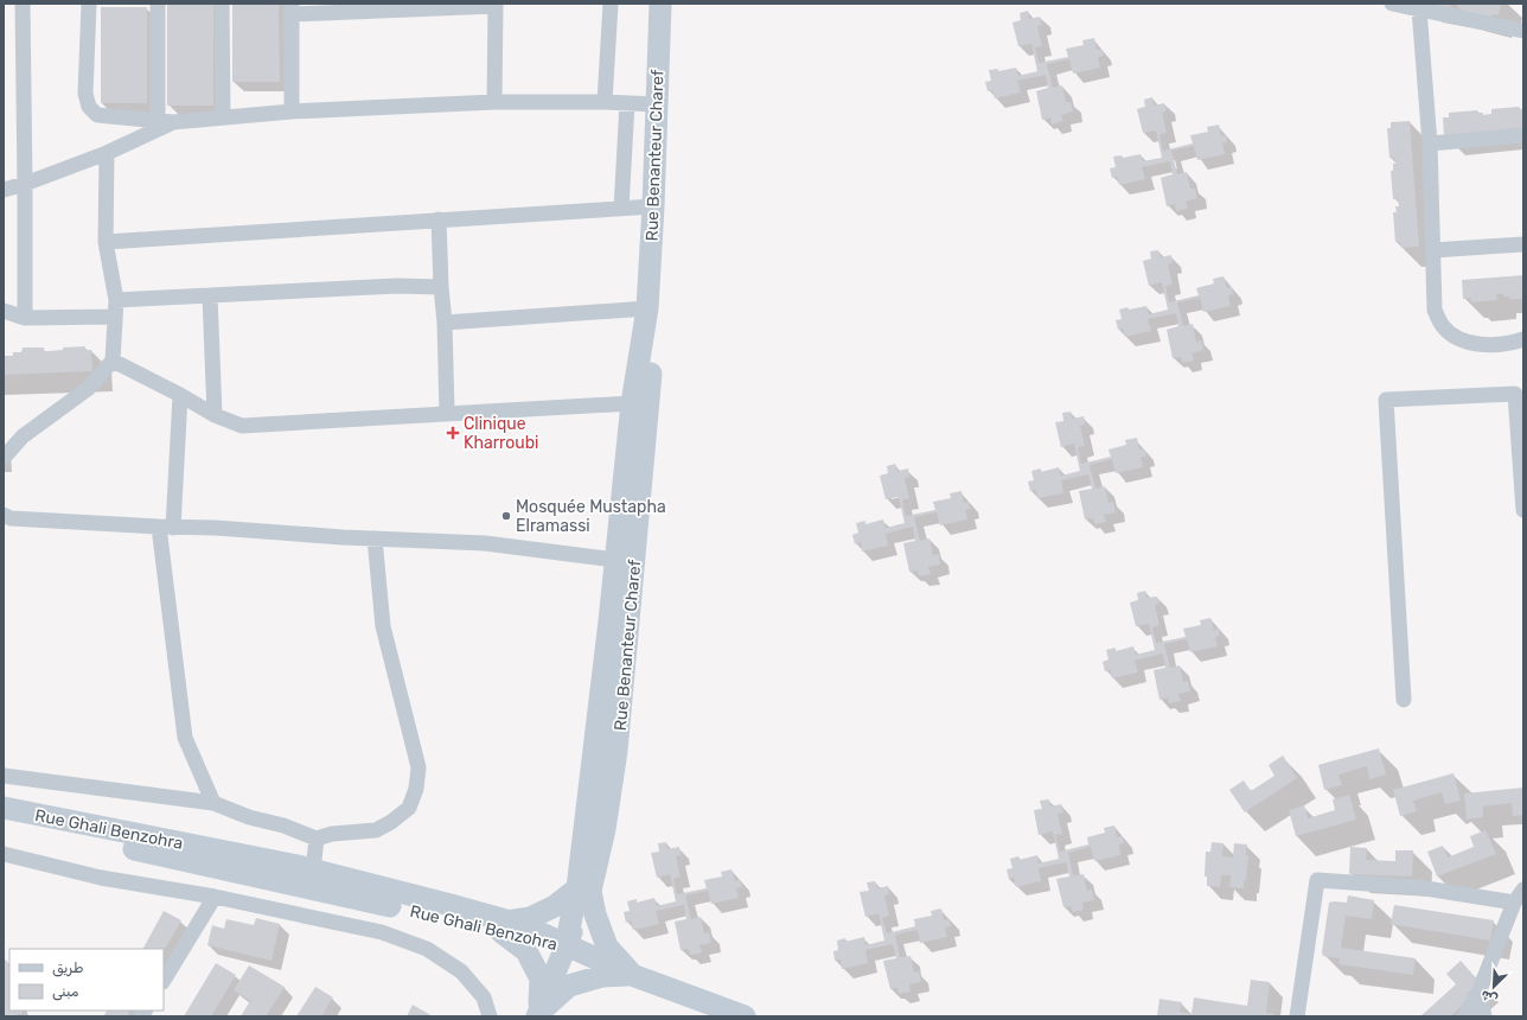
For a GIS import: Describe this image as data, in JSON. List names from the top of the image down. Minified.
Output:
{"streets":{"main road":["Rue Benanteur Charef","Rue Ghali Benzohra"]},"crossings":[["Rue Benanteur Charef","Rue Ghali Benzohra"]],"places":{"health":["Clinique Kharroubi"],"other":["Mosquée Mustapha Elramassi"]},"legend":["طريق","مبنى"],"north":"bottom left"}
